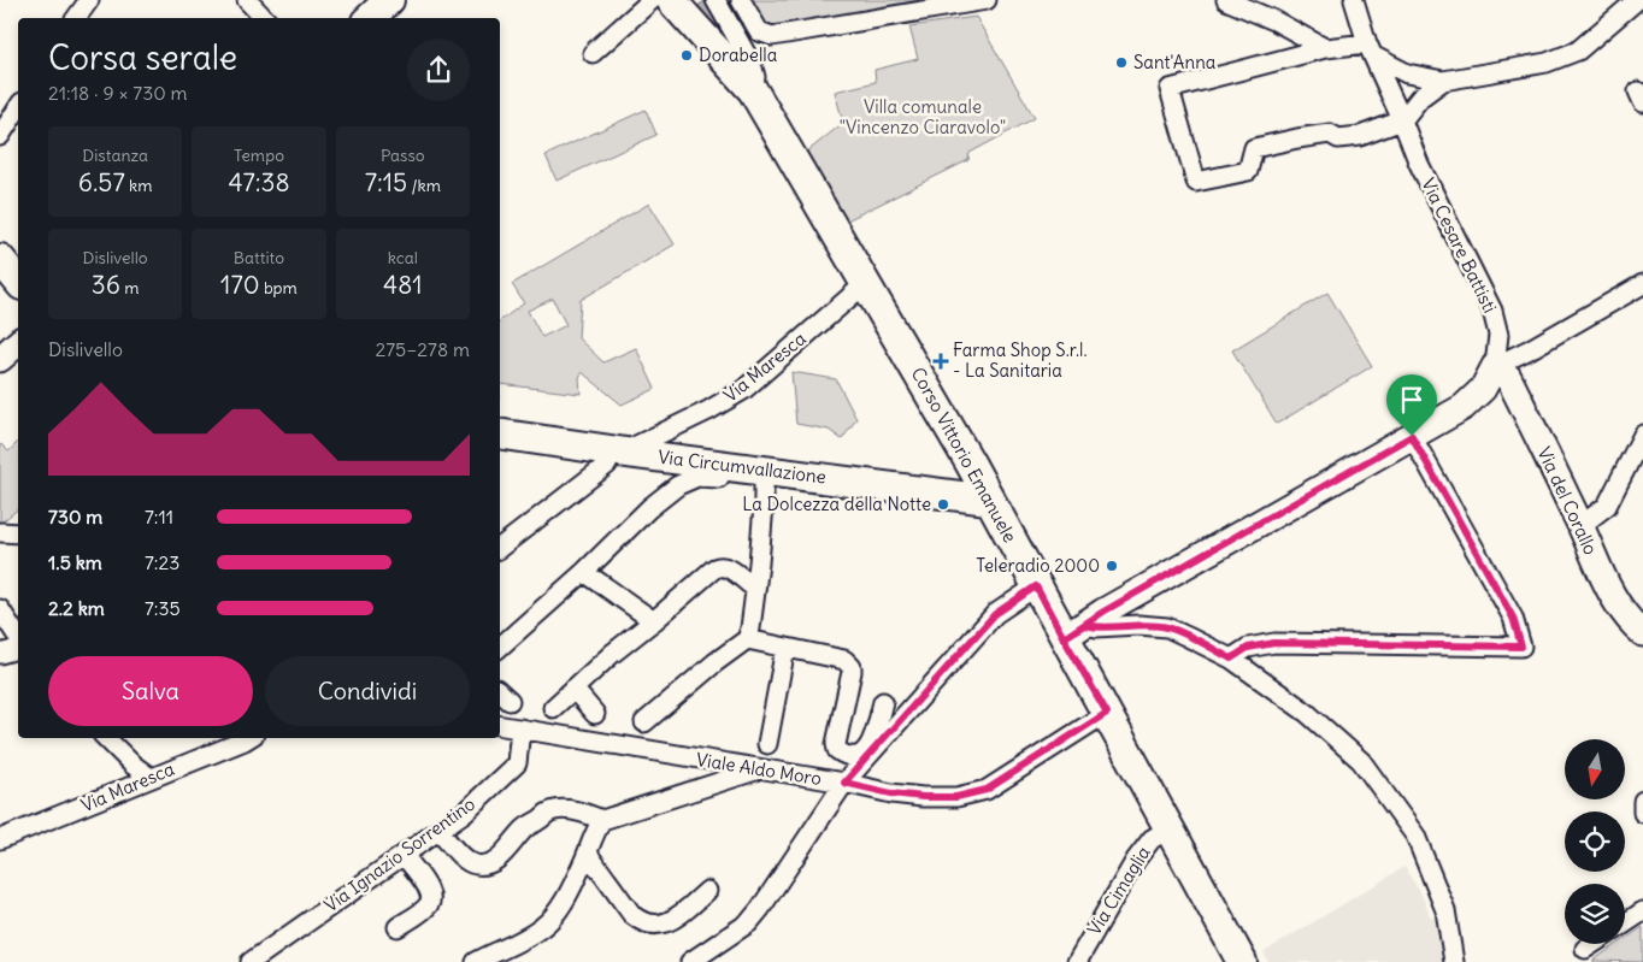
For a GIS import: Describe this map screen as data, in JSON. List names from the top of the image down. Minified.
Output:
{"streets":{"main road":["Corso Vittorio Emanuele","Via Circumvallazione"],"street":["Via Cesare Battisti","Via Maresca","Via del Corallo","Viale Aldo Moro","Via Ignazio Sorrentino","Via Cimaglia"]},"crossings":[["Via Cesare Battisti","Corso Vittorio Emanuele"],["Via Cesare Battisti","Via del Corallo"],["Via Maresca","Corso Vittorio Emanuele"],["Via Maresca","Via Circumvallazione"],["Corso Vittorio Emanuele","Via Circumvallazione"],["Corso Vittorio Emanuele","Viale Aldo Moro"],["Corso Vittorio Emanuele","Via Cimaglia"],["Viale Aldo Moro","Via Ignazio Sorrentino"]],"parks":["Villa comunale \"Vincenzo Ciaravolo\""],"places":{"other":["Dorabella","Sant'Anna","La Dolcezza della Notte","Teleradio 2000"],"health":["Farma Shop S.r.l. - La Sanitaria"]},"north":"bottom","page":{"heading":["Corsa serale","21:18 · 9 × 730 m"],"stats":[["Distanza","6.57 km"],["Tempo","47:38"],["Passo","7:15 /km"],["Dislivello","36 m"],["Battito","170 bpm"],["kcal","481"]],"chart":["Dislivello","275–278 m"],"list":[{"name":"730 m","note":"7:11"},{"name":"1.5 km","note":"7:23"},{"name":"2.2 km","note":"7:35"}],"buttons":["Salva","Condividi"]}}
